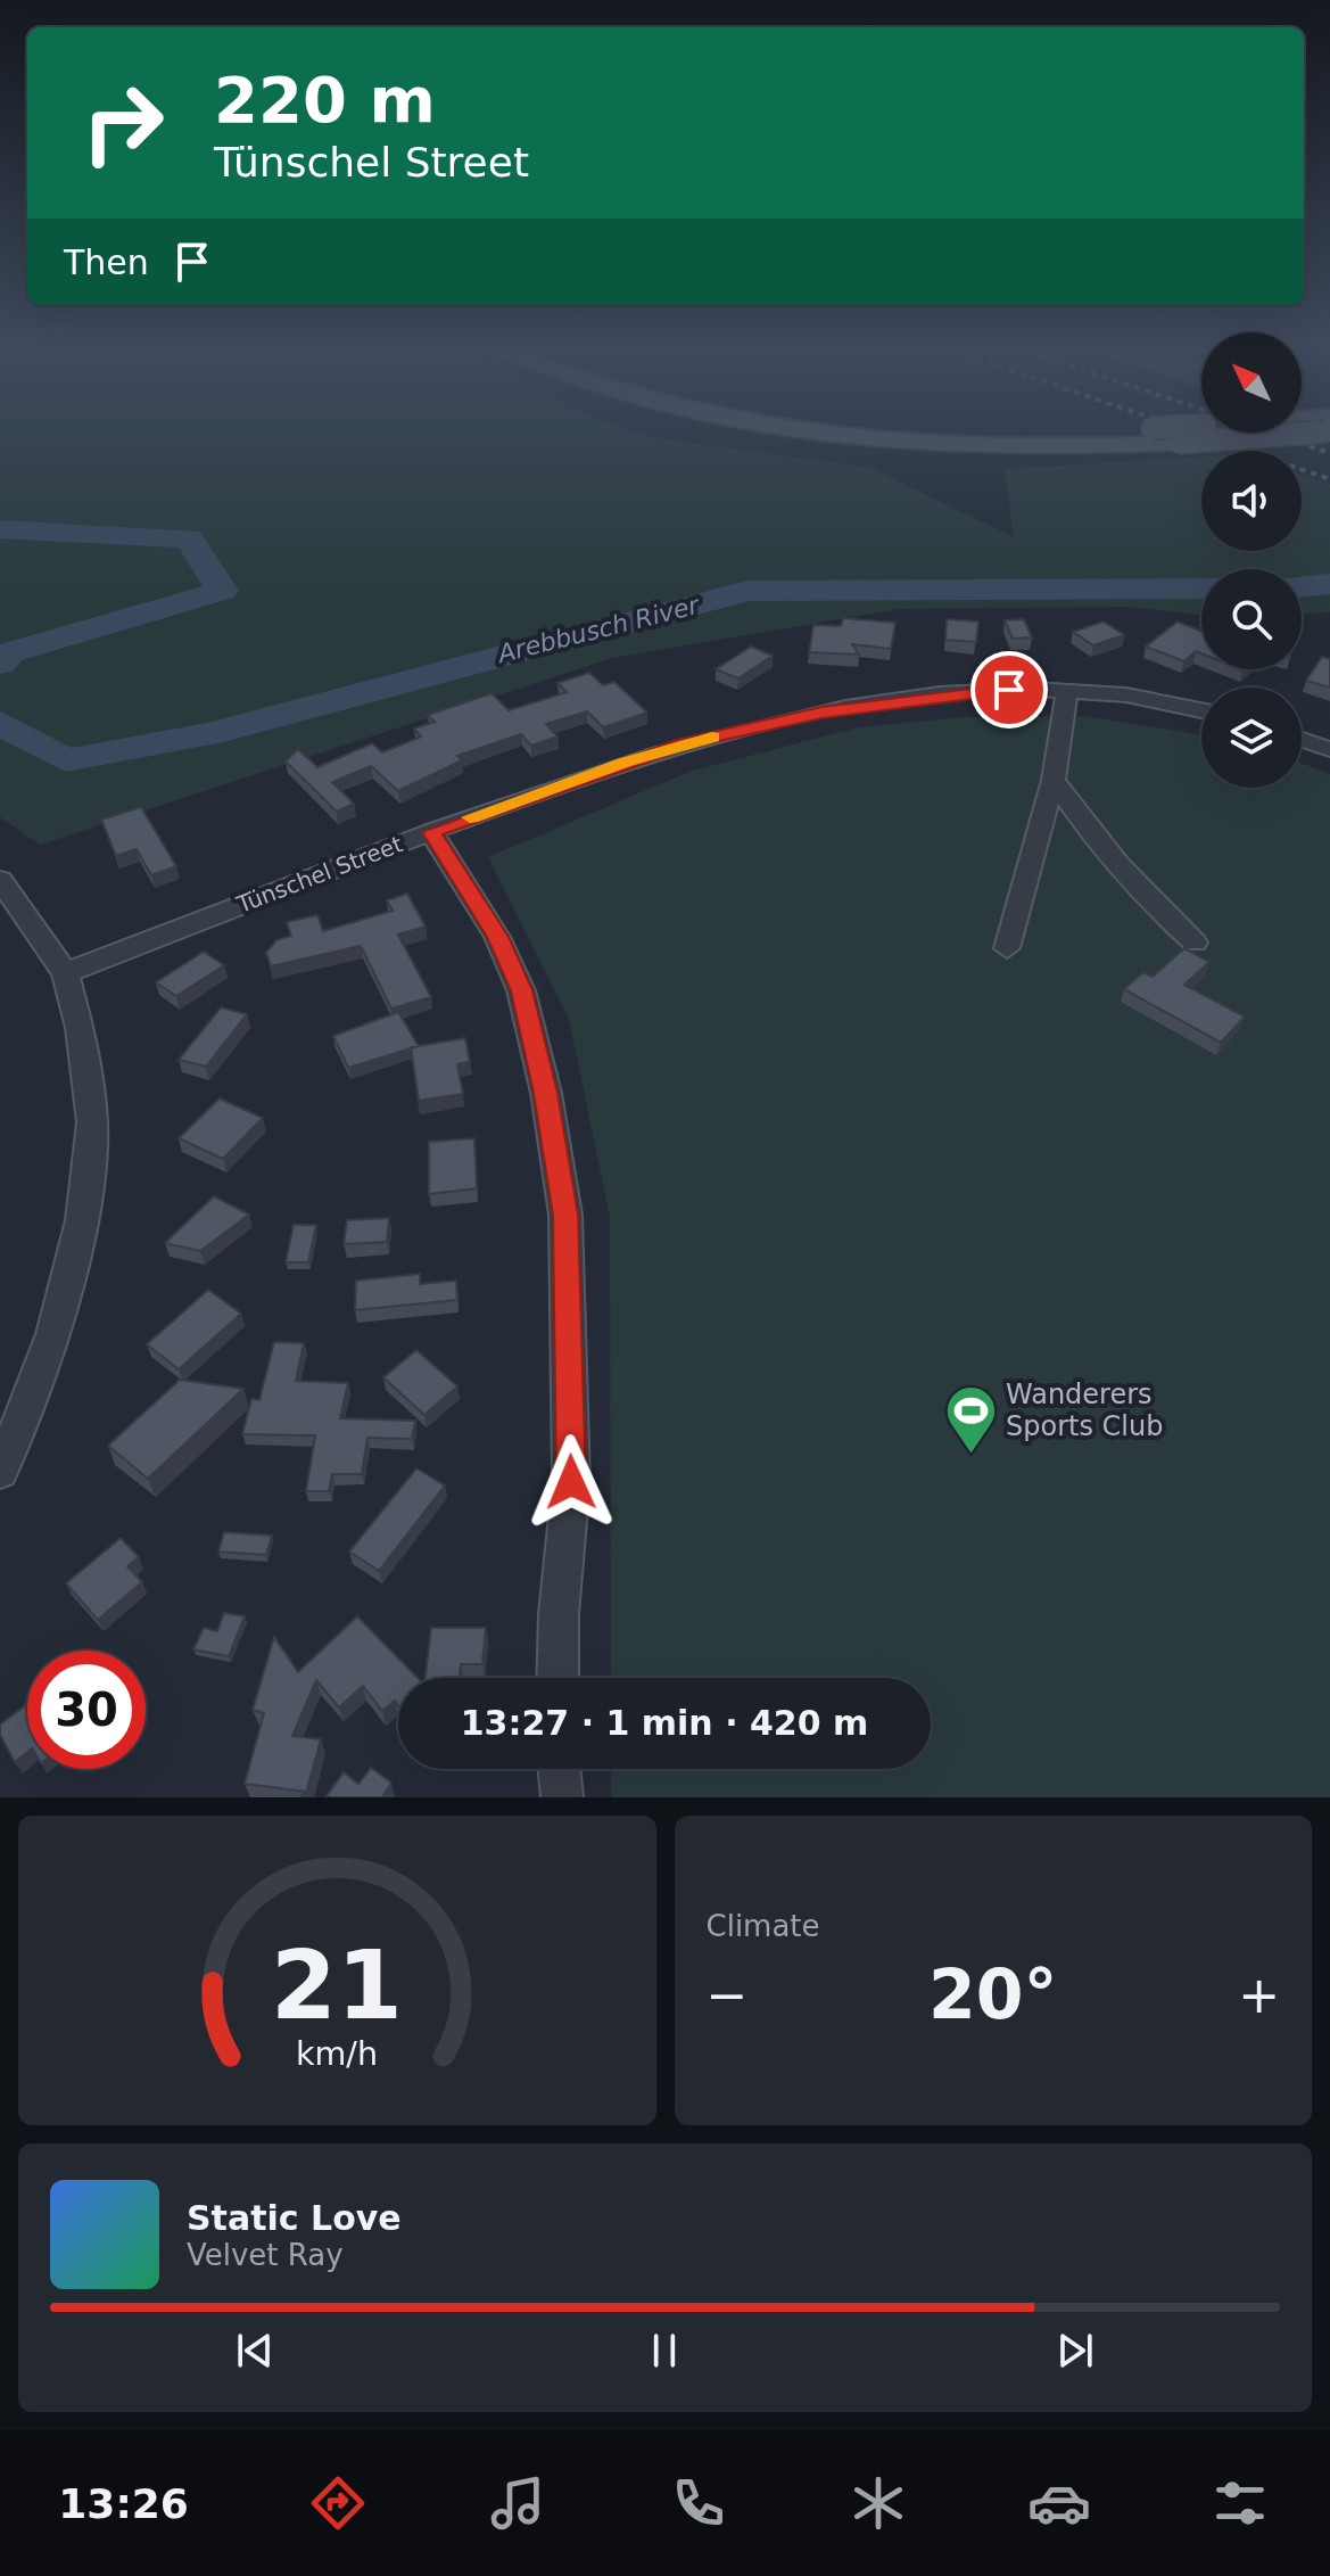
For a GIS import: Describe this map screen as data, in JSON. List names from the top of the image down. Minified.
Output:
{"streets":{"street":["Tünschel Street"]},"water":["Arebbusch River"],"places":{"sports":["Wanderers Sports Club"]},"north":"top left","page":{"turn":["220 m","Tünschel Street"],"then":"Then","limit":"30","trip":"13:27 · 1 min · 420 m","tile":"Climate","heat":["−","20°","+"],"song":["Static Love","Velvet Ray"],"tabs":"13:26","gauge":["21","km/h"]}}
